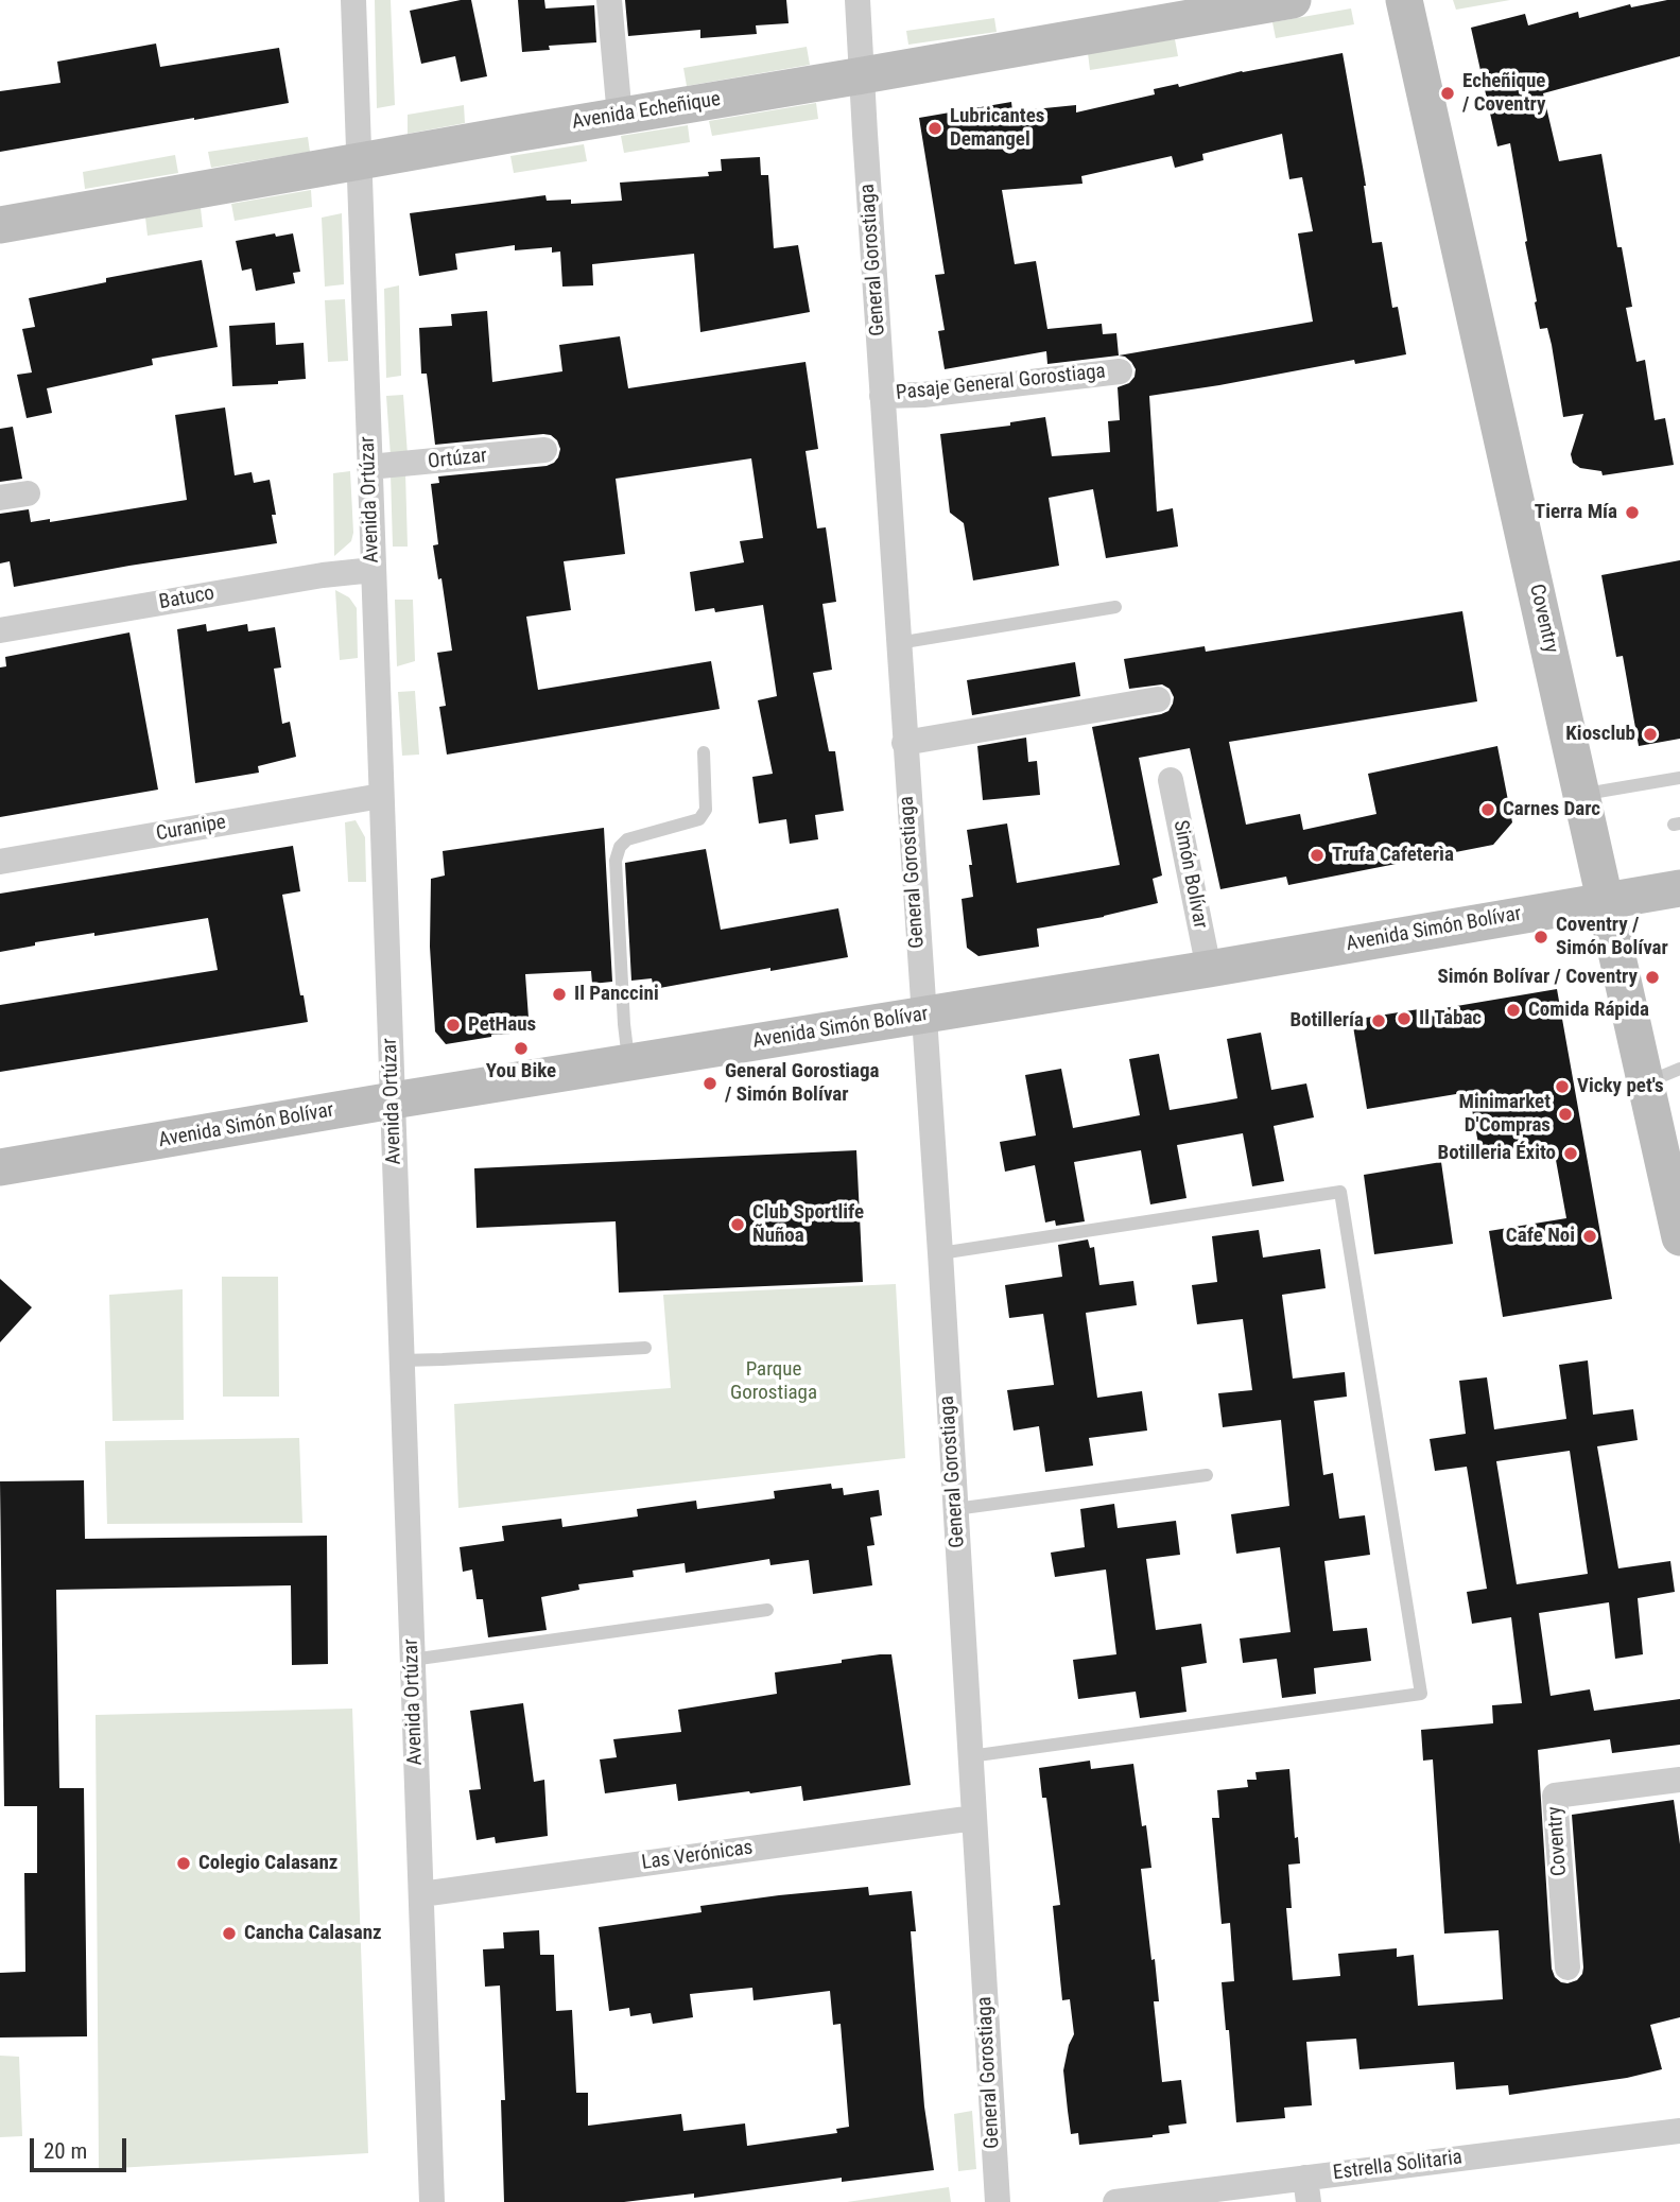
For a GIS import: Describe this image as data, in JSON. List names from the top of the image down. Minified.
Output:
{"streets":{"street":["Avenida Echeñique","General Gorostiaga","Pasaje General Gorostiaga","Ortúzar","Avenida Ortúzar","Batuco","Coventry","Curanipe","Simón Bolívar","Avenida Simón Bolívar","Las Verónicas","Estrella Solitaria"]},"crossings":[["Avenida Echeñique","General Gorostiaga"],["Avenida Echeñique","Avenida Ortúzar"],["General Gorostiaga","Pasaje General Gorostiaga"],["General Gorostiaga","Avenida Simón Bolívar"],["General Gorostiaga","Las Verónicas"],["Ortúzar","Avenida Ortúzar"],["Avenida Ortúzar","Batuco"],["Avenida Ortúzar","Curanipe"],["Avenida Ortúzar","Avenida Simón Bolívar"],["Avenida Ortúzar","Las Verónicas"],["Coventry","Avenida Simón Bolívar"],["Simón Bolívar","Avenida Simón Bolívar"]],"parks":["Parque Gorostiaga"],"places":["Echeñique / Coventry","Lubricantes Demangel","Tierra Mía","Kiosclub","Carnes Darc","Trufa Cafeterìa","Coventry / Simón Bolívar","Simón Bolívar / Coventry","Il Panccini","Comida Rápida","Il Tabac","Botillería","PetHaus","You Bike","General Gorostiaga / Simón Bolívar","Vicky pet's","Minimarket D'Compras","Botilleria Éxito","Club Sportlife Ñuñoa","Cafe Noi","Colegio Calasanz","Cancha Calasanz"],"scale_bar":"20 m"}
